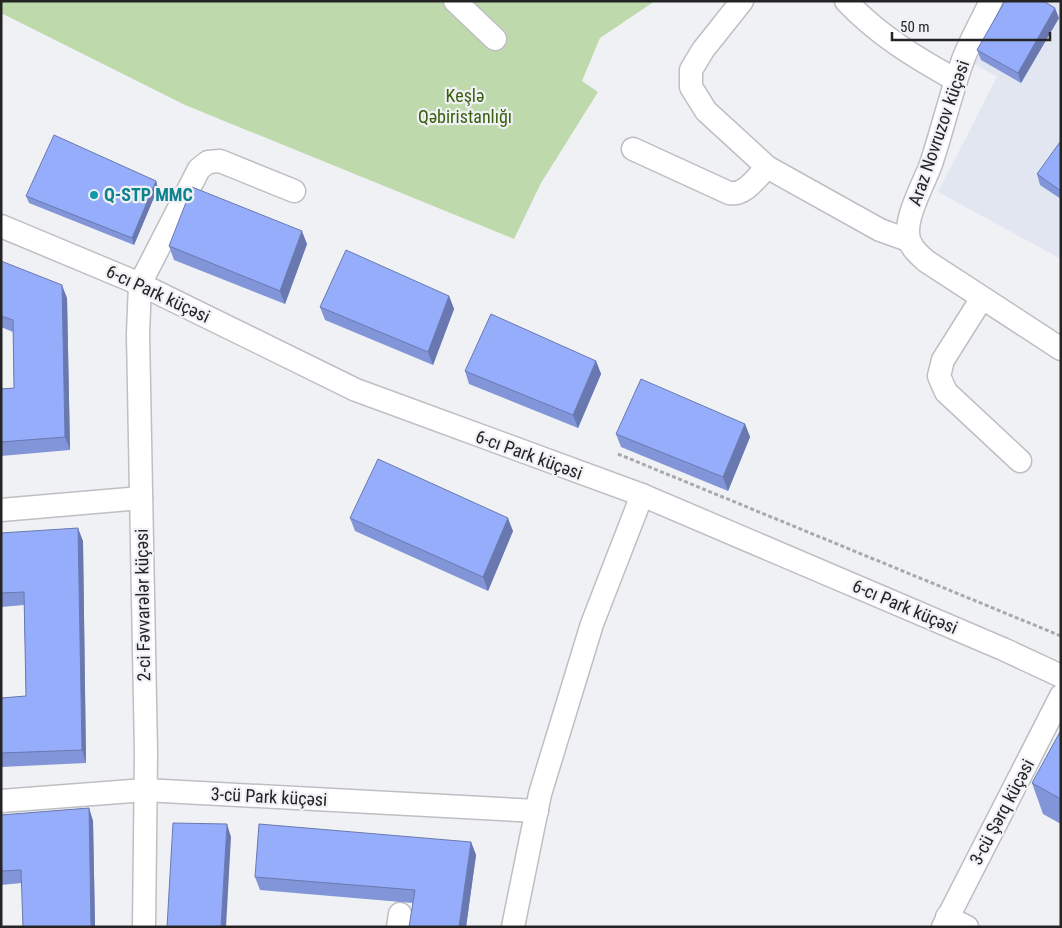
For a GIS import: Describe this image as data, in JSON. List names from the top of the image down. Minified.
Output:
{"streets":{"street":["Araz Novruzov küçəsi","6-cı Park küçəsi","2-ci Fəvvarələr küçəsi","3-cü Park küçəsi","3-cü Şərq küçəsi"]},"crossings":[["6-cı Park küçəsi","2-ci Fəvvarələr küçəsi"],["2-ci Fəvvarələr küçəsi","3-cü Park küçəsi"]],"parks":["Keşlə Qəbiristanlığı"],"places":["Q-STP MMC"],"scale_bar":"50 m"}
